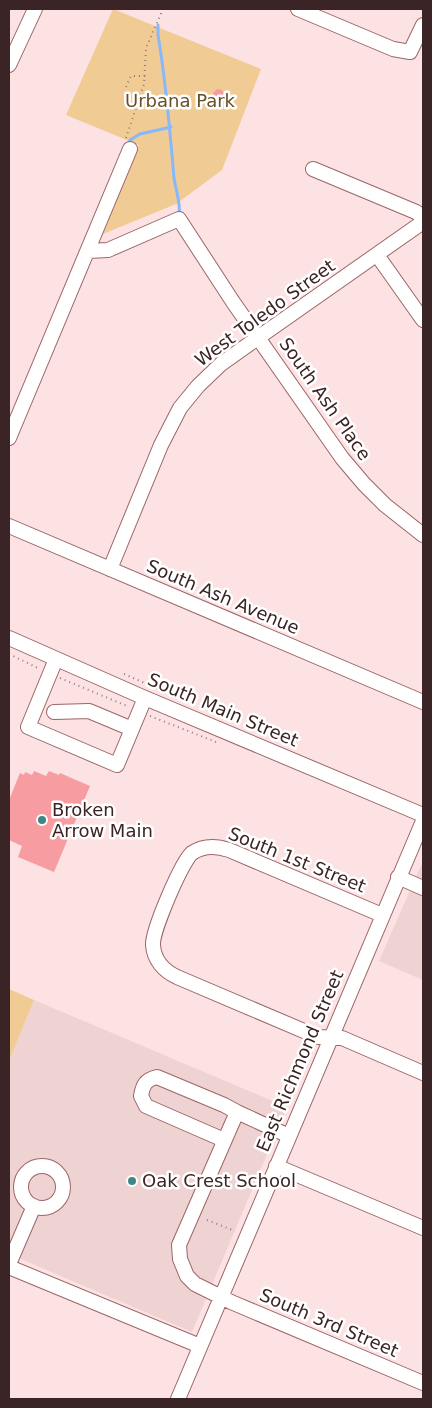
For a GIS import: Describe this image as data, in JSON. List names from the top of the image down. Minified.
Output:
{"streets":{"street":["West Toledo Street","South Ash Place","South Ash Avenue","South Main Street","South 1st Street","East Richmond Street","South 3rd Street"]},"crossings":[["West Toledo Street","South Ash Place"],["West Toledo Street","South Ash Avenue"],["South 1st Street","East Richmond Street"],["East Richmond Street","South 3rd Street"]],"parks":["Urbana Park"],"places":["Broken Arrow Main","Oak Crest School"]}
